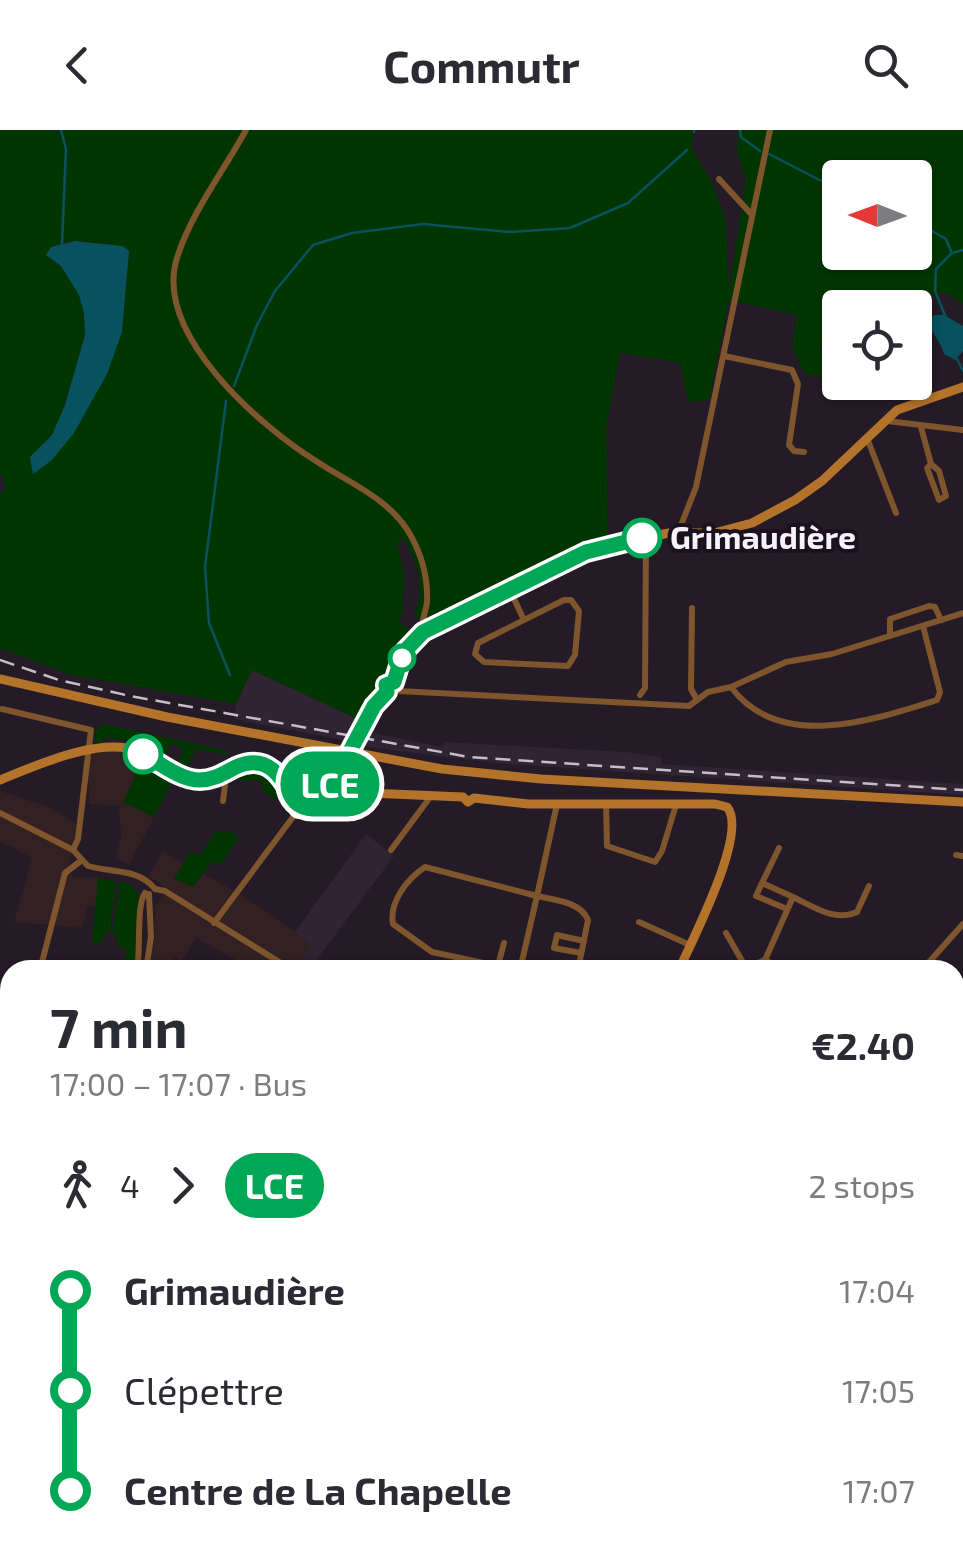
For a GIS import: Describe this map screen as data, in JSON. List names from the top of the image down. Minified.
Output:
{"places":["Grimaudière"],"lines":["bus line LCE"],"north":"left","page":{"header":"Commutr","on_map":"LCE","heading":["7 min","17:00 – 17:07 · Bus","€2.40"],"legs":["4","LCE","2 stops"],"list":[{"name":"Grimaudière","value":"17:04"},{"name":"Clépettre","value":"17:05"},{"name":"Centre de La Chapelle","value":"17:07"}]}}
